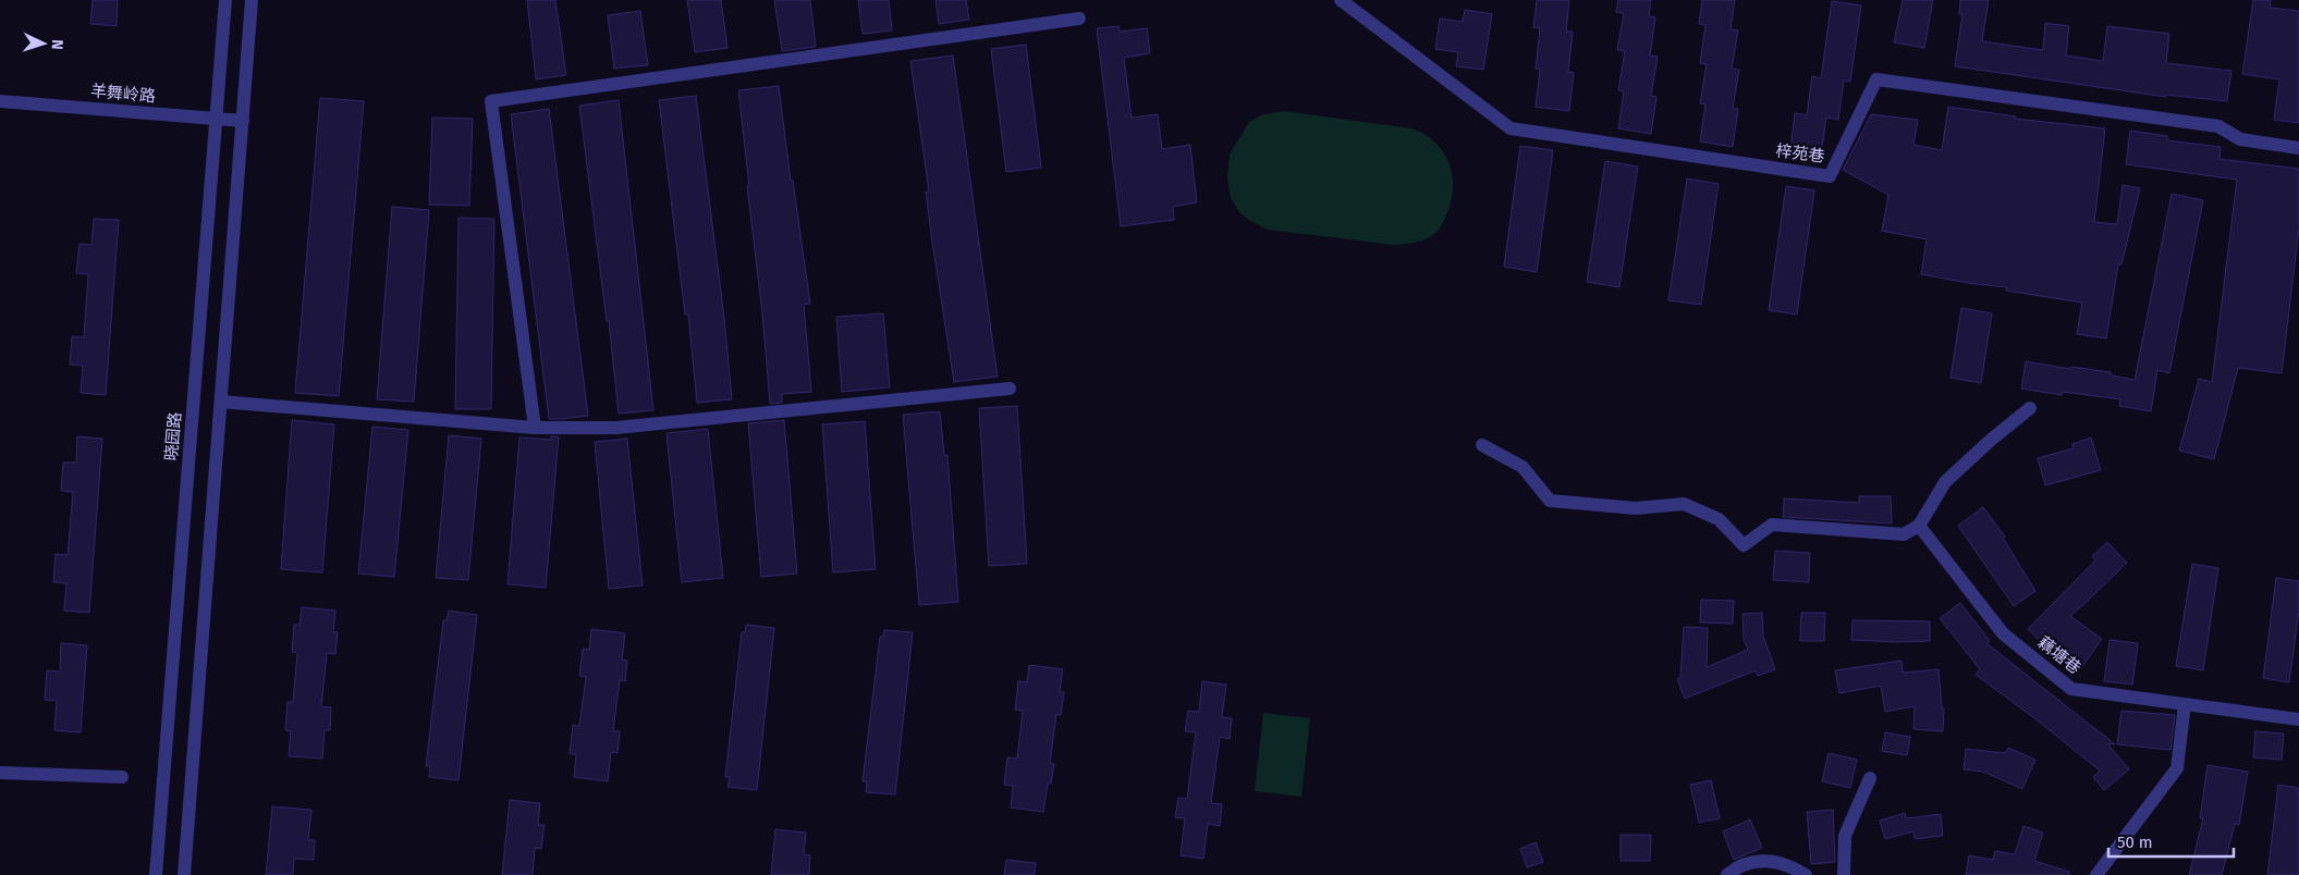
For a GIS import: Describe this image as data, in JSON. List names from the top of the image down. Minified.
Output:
{"streets":{"street":["羊舞岭路","梓苑巷","晓园路","藕塘巷"]},"crossings":[["羊舞岭路","晓园路"]],"scale_bar":"50 m","north":"right"}
